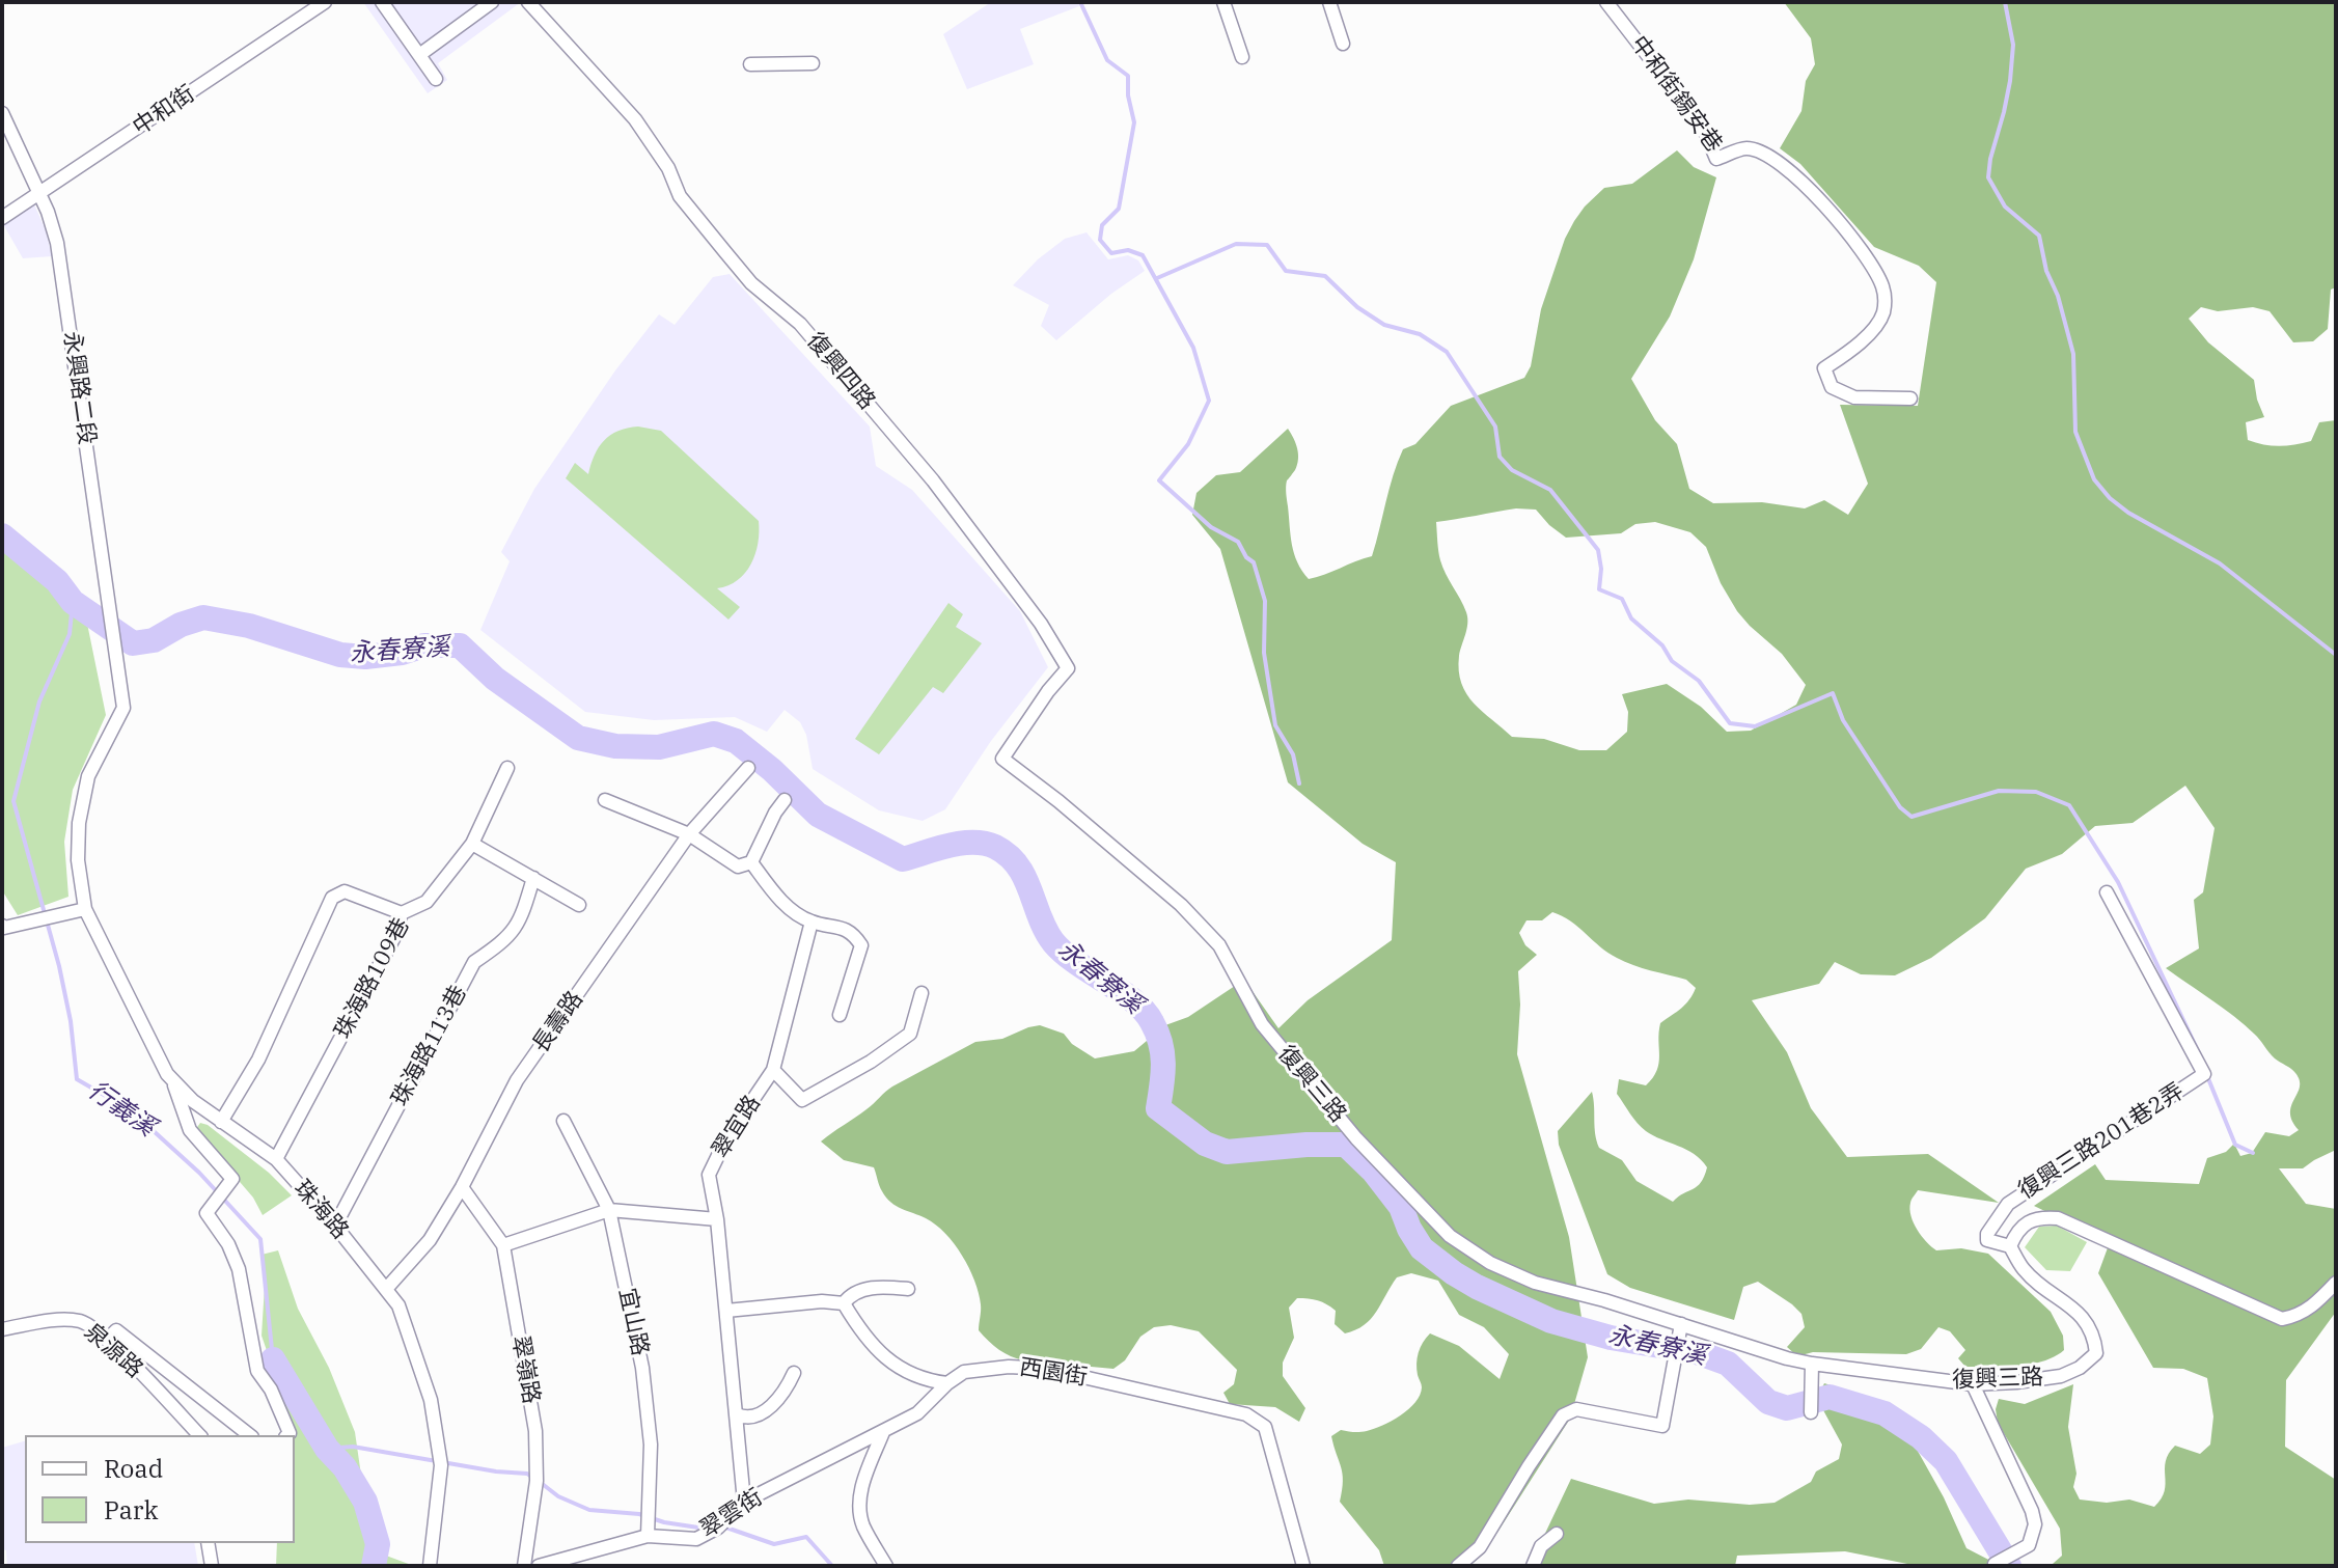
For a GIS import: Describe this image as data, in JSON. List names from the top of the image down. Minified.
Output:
{"streets":{"street":["中和街錫安巷","中和街","復興四路","永興路二段","珠海路109巷","長壽路","珠海路113巷","復興三路","翠宜路","復興三路201巷2弄","珠海路","宜山路","泉源路","翠嶺路","西園街","翠雲街"]},"crossings":[["中和街","永興路二段"],["復興四路","復興三路"],["永興路二段","珠海路"],["珠海路109巷","珠海路"],["長壽路","珠海路"],["長壽路","翠嶺路"],["珠海路113巷","珠海路"],["復興三路","復興三路201巷2弄"],["翠宜路","翠雲街"],["宜山路","翠雲街"],["西園街","翠雲街"]],"water":["永春寮溪","行義溪"],"legend":["Road","Park"]}
